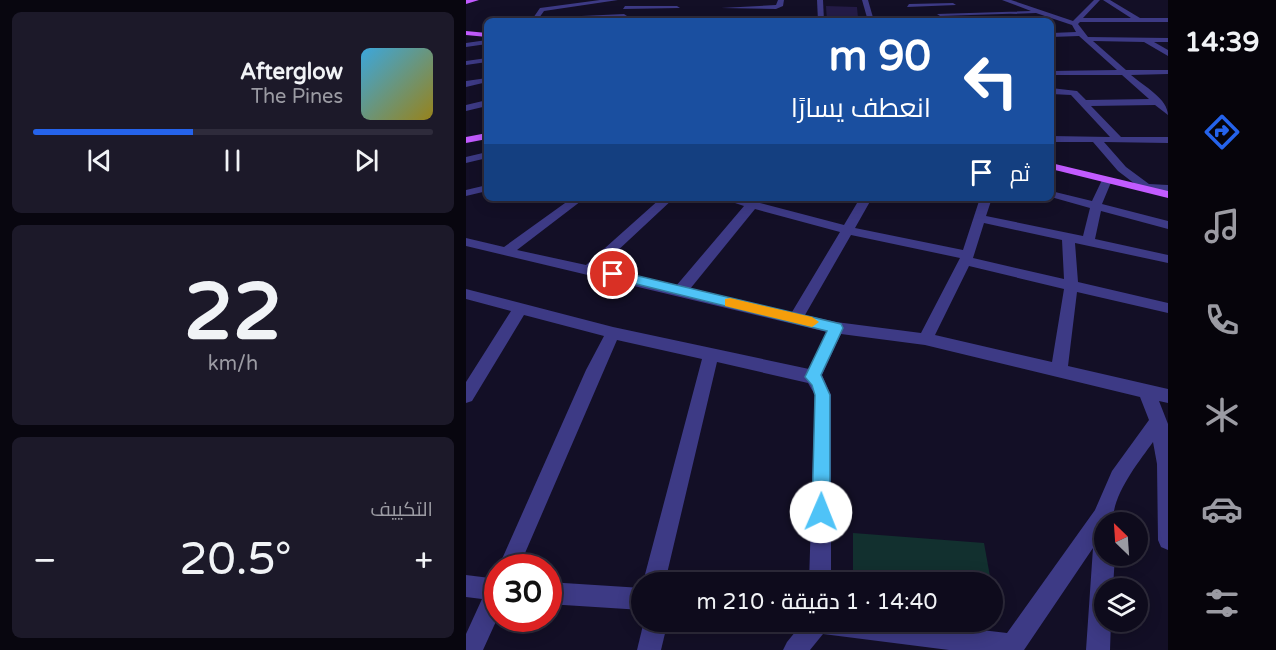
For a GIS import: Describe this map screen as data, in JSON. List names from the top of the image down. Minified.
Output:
{"north":"top left","page":{"tabs":"14:39","turn":["90 m","انعطف يسارًا"],"song":["Afterglow","The Pines"],"then":"ثم","tile":[["22","km/h"],"التكييف"],"heat":["−","20.5°","+"],"limit":"30","trip":"14:40 · 1 دقيقة · 210 m"}}
